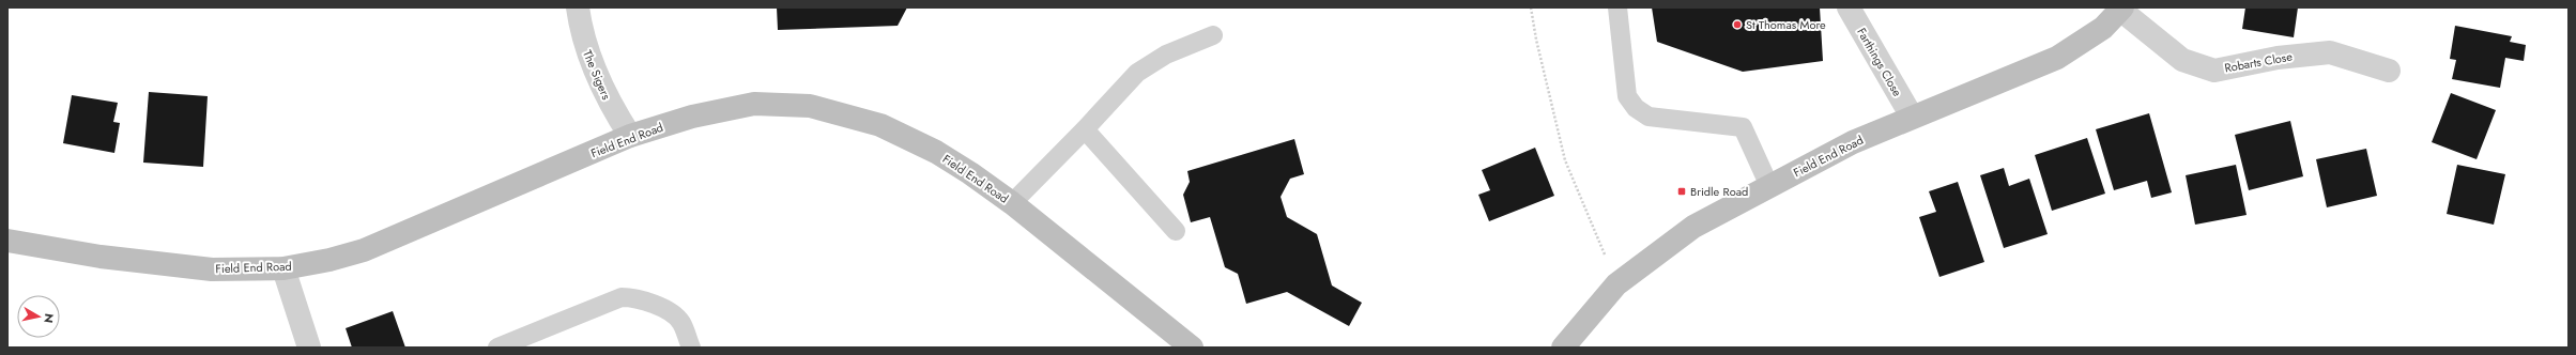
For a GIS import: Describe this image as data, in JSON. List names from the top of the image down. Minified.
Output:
{"streets":{"street":["Farthings Close","Robarts Close","The Sigers","Field End Road"]},"crossings":[["Farthings Close","Field End Road"],["Robarts Close","Field End Road"],["The Sigers","Field End Road"]],"places":{"other":["St Thomas More"],"transit":["Bridle Road"]},"north":"right"}
